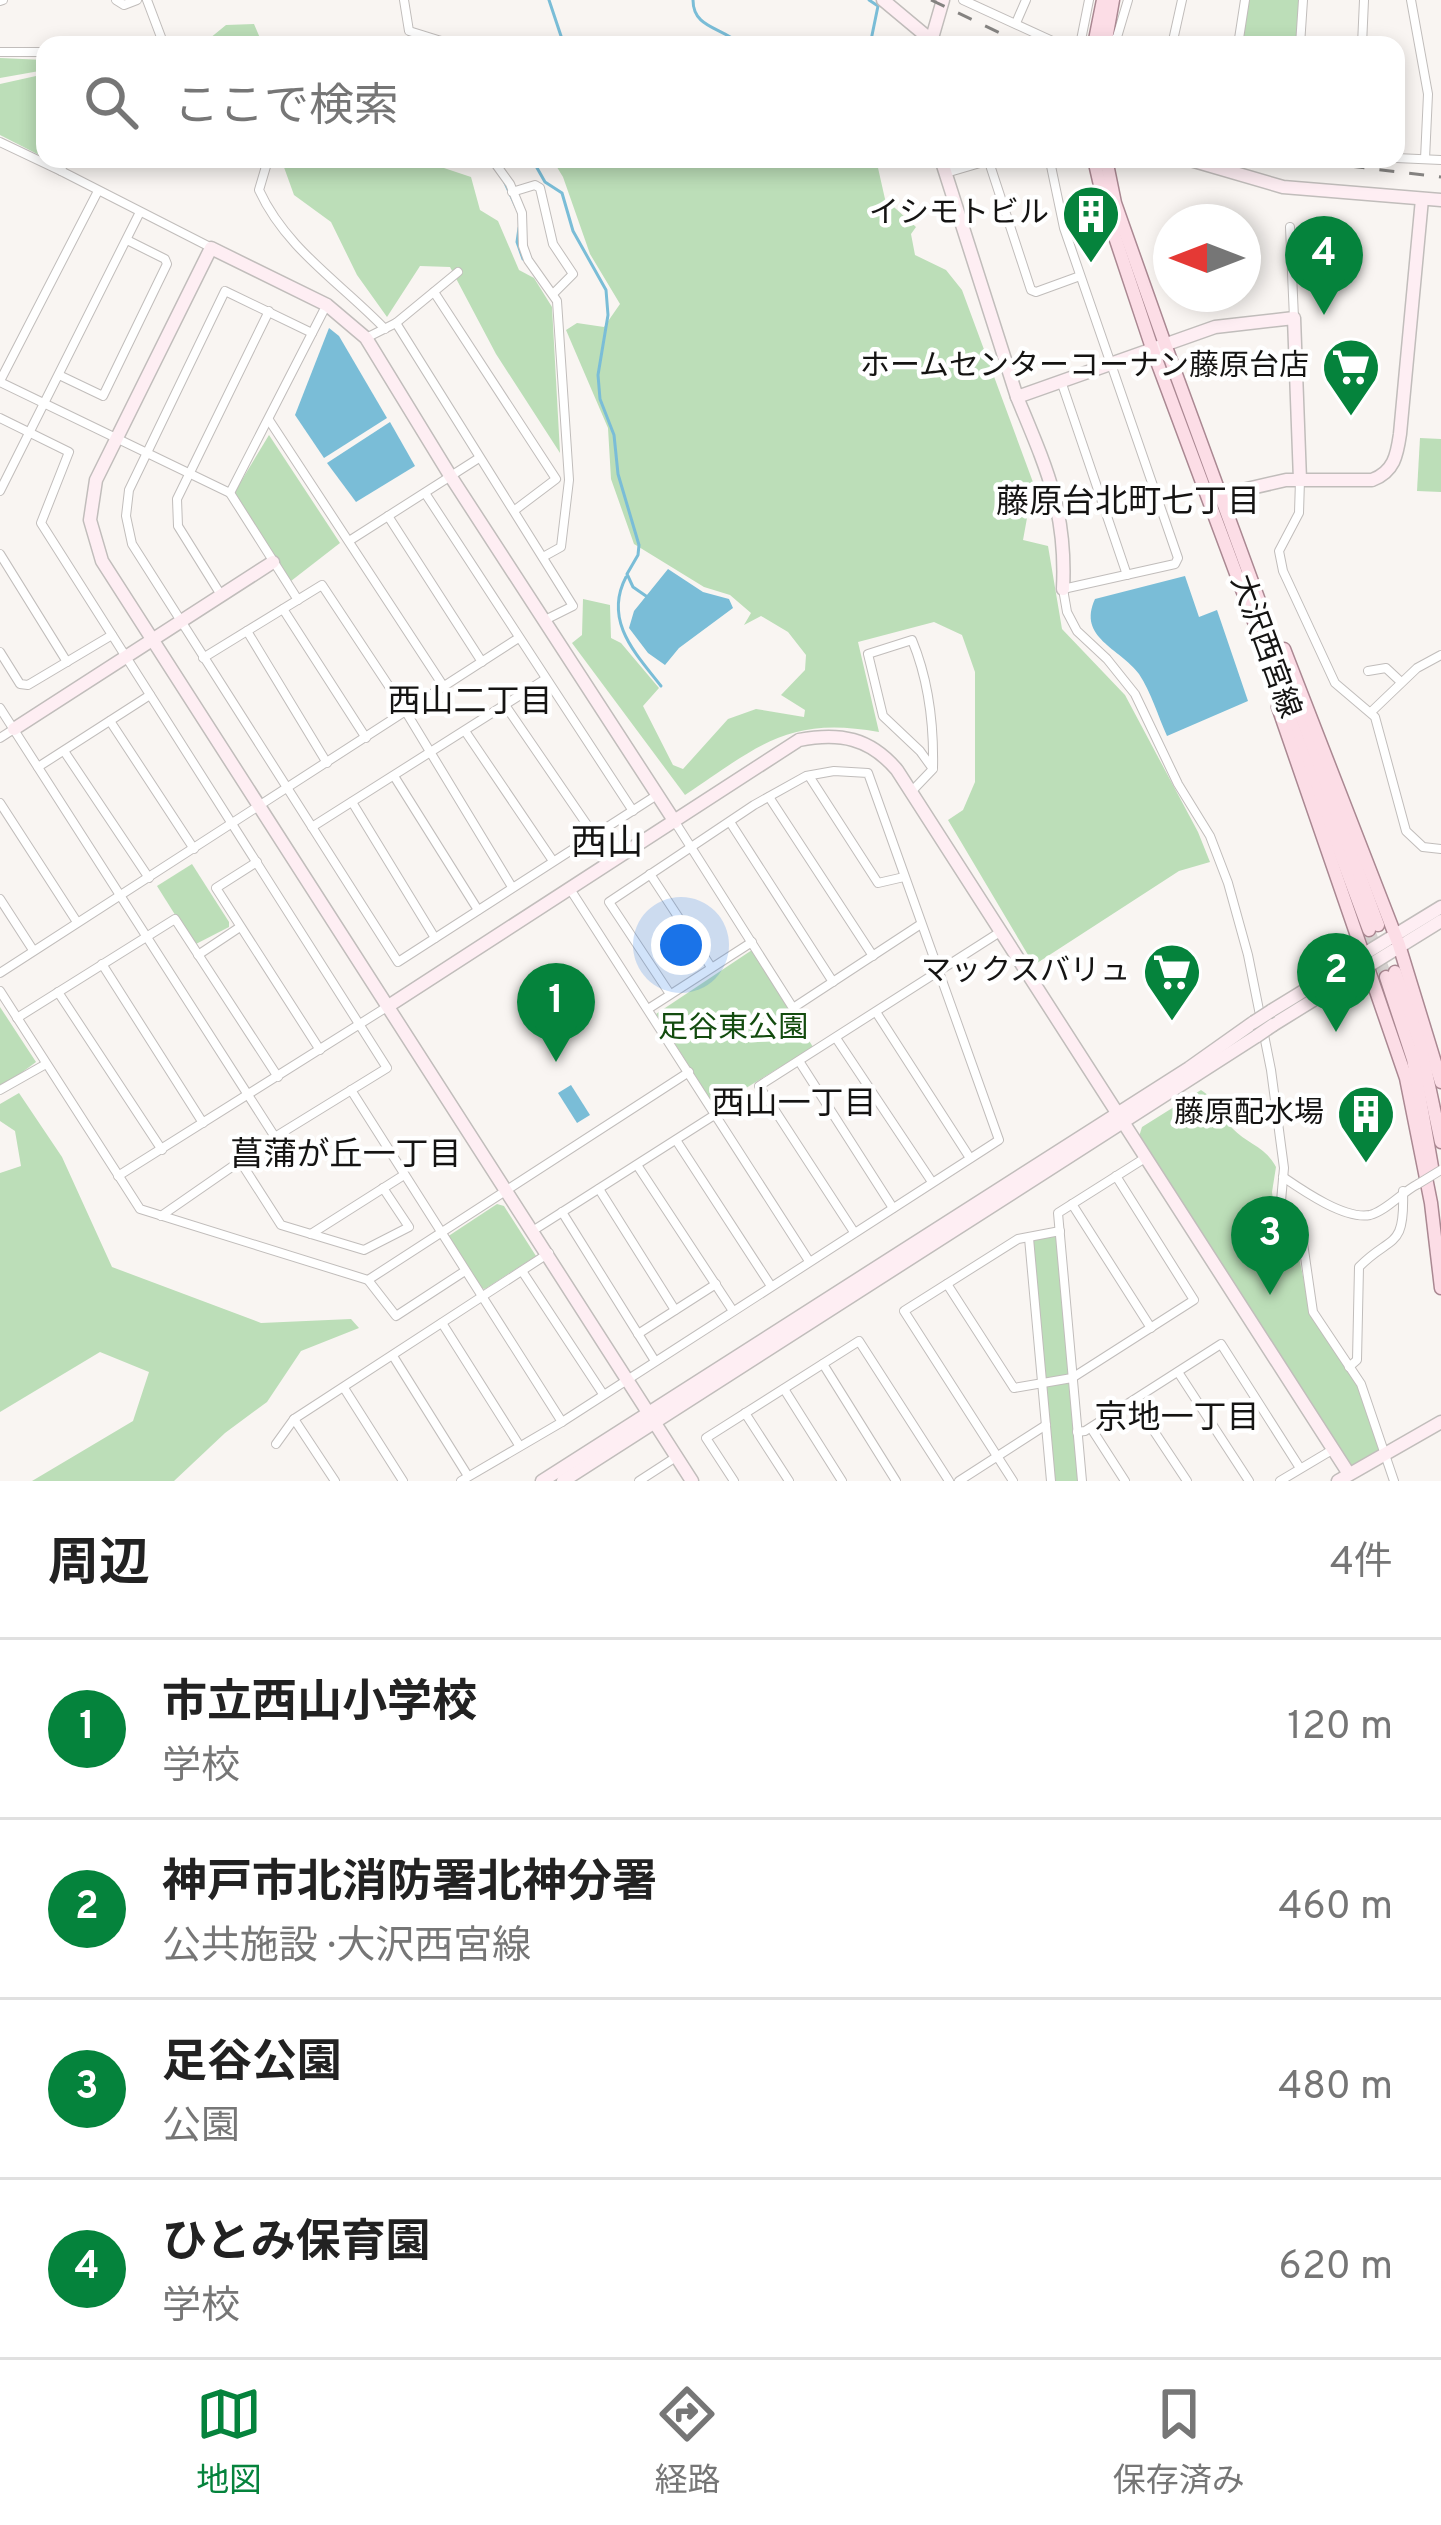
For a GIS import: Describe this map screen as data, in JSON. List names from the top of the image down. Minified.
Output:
{"streets":{"main road":["大沢西宮線"]},"districts":["藤原台北町七丁目","西山二丁目","西山","西山一丁目","菖蒲が丘一丁目","京地一丁目"],"parks":["足谷東公園"],"places":{"building":["イシモトビル","藤原配水場"],"supermarket":["ホームセンターコーナン藤原台店","マックスバリュ"]},"north":"left","page":{"search":"ここで検索","pins":["4","2","1","3"],"heading":["周辺","4件"],"list":[{"mark":"1","name":"市立西山小学校","note":"学校","value":"120 m"},{"mark":"2","name":"神戸市北消防署北神分署","note":"公共施設 · 大沢西宮線","value":"460 m"},{"mark":"3","name":"足谷公園","note":"公園","value":"480 m"},{"mark":"4","name":"ひとみ保育園","note":"学校","value":"620 m"}],"nav":["地図","経路","保存済み"]}}
